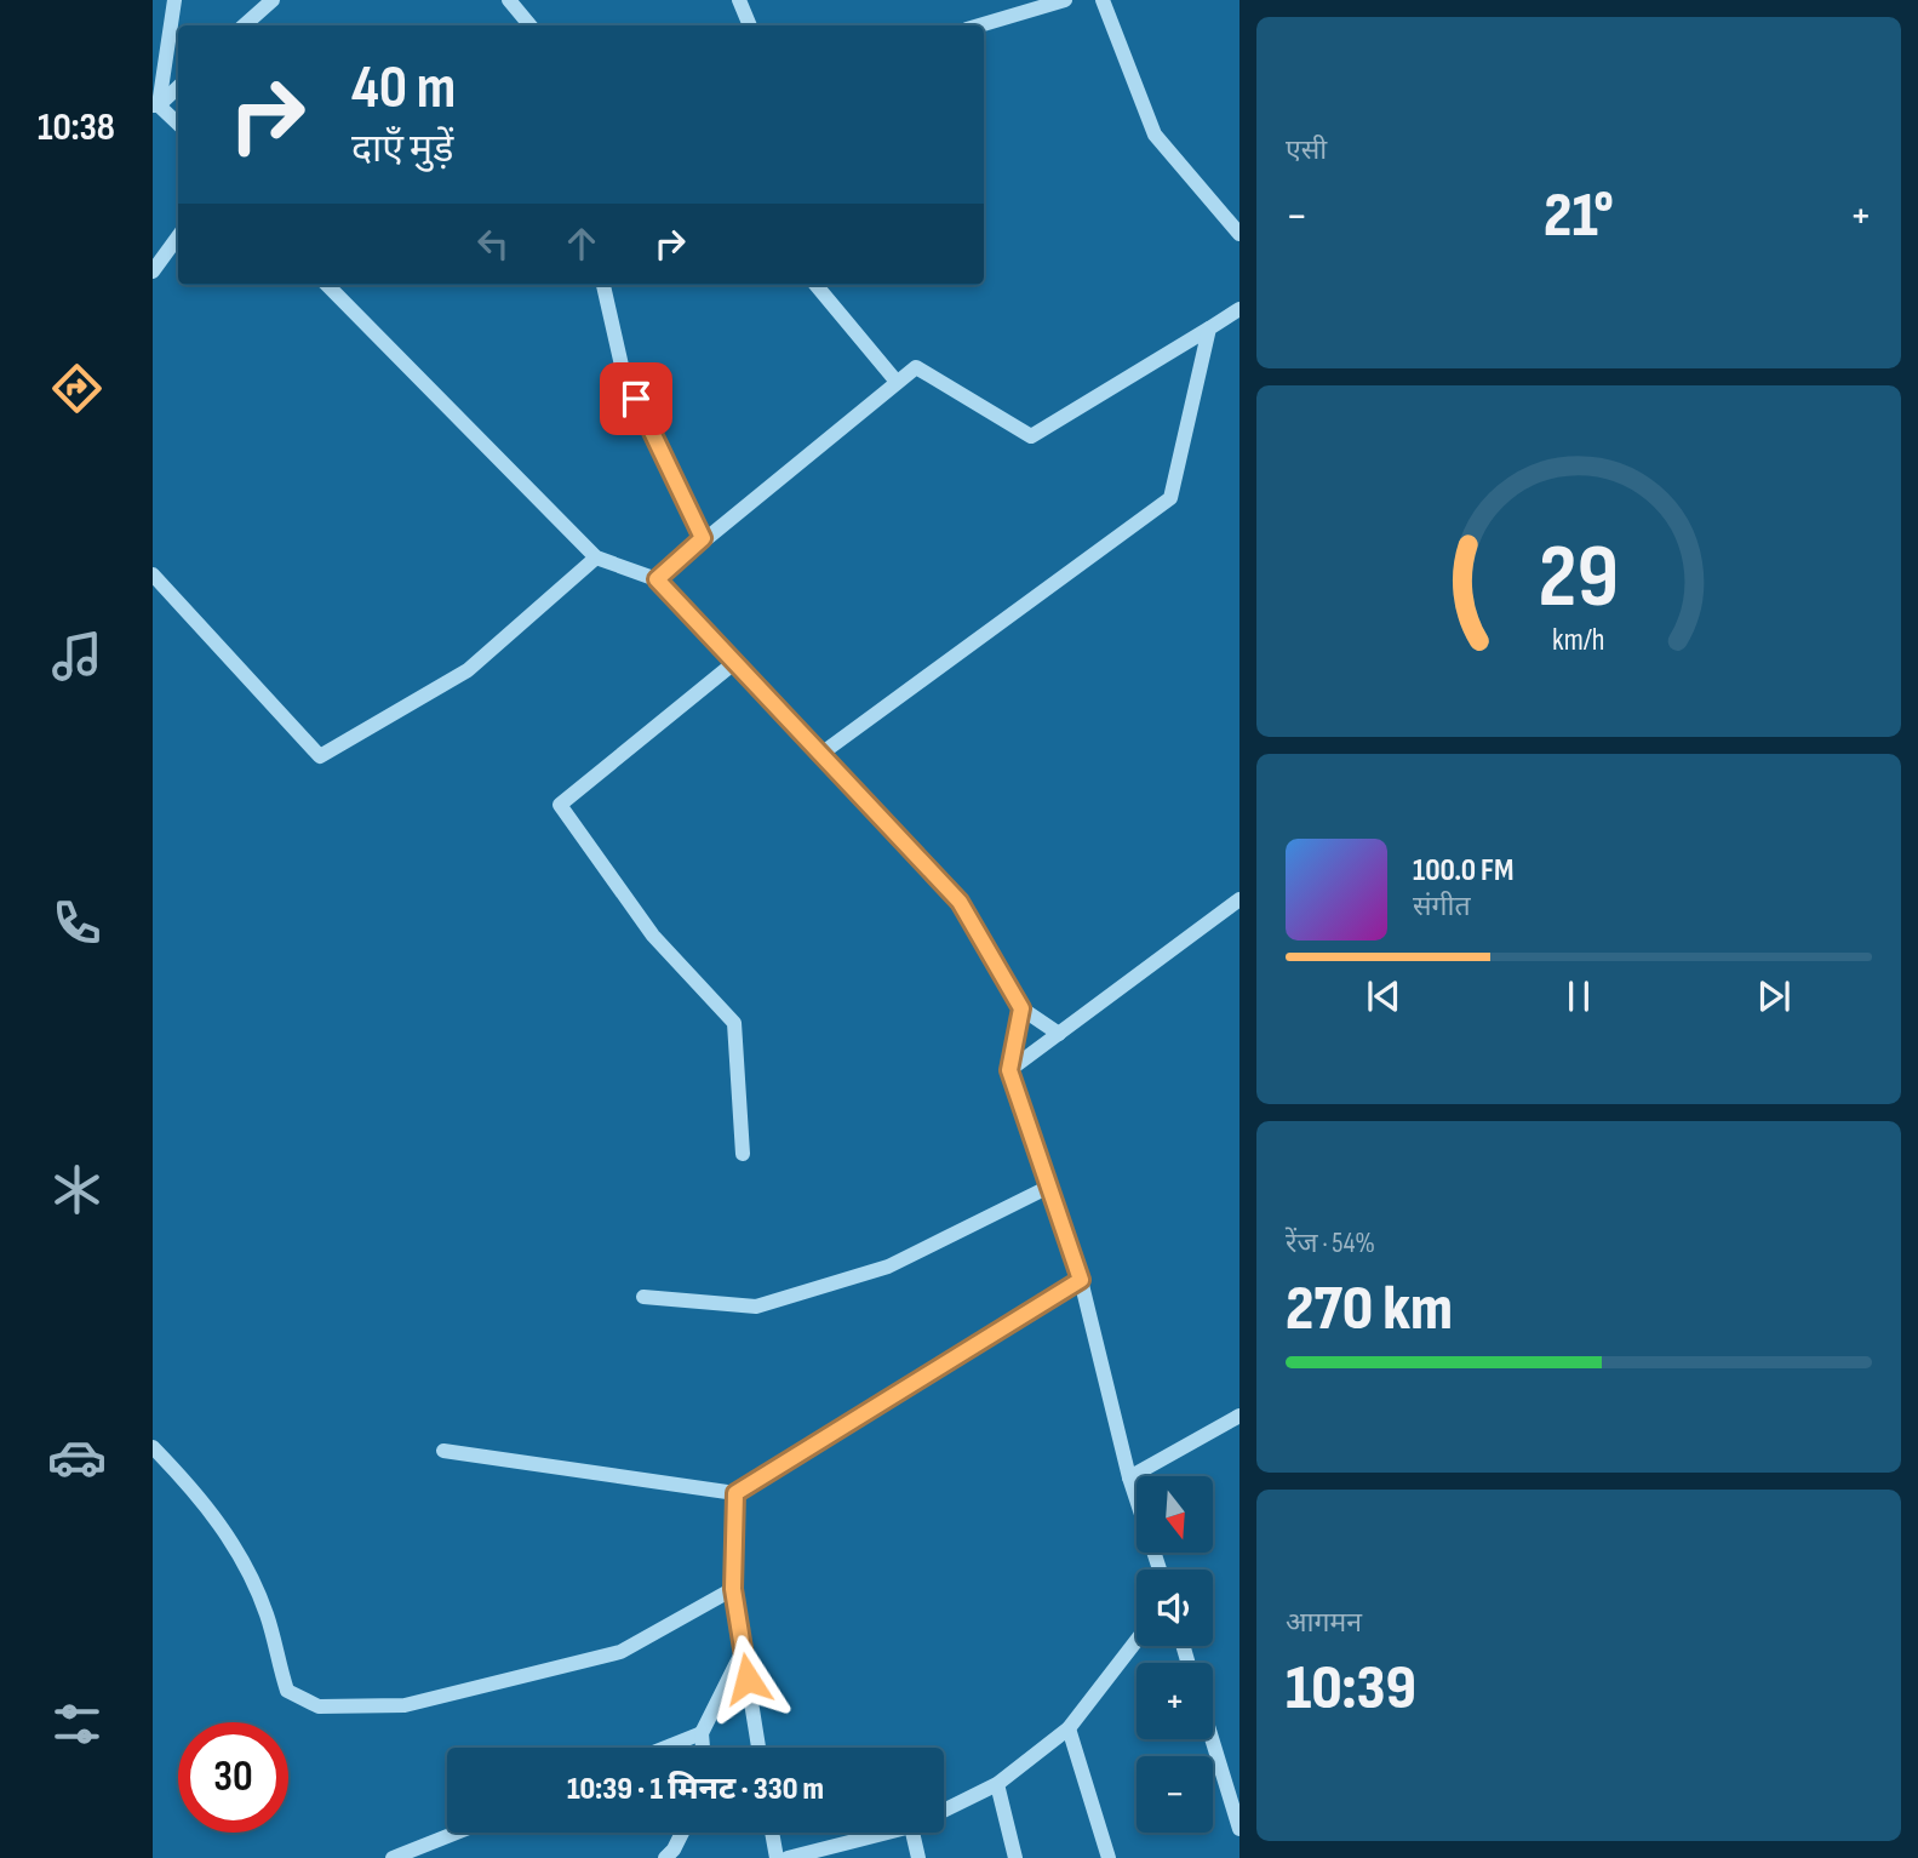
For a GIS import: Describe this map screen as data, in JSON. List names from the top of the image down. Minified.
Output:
{"north":"bottom","page":{"tabs":"10:38","tile":["एसी",["रेंज · 54%","270 km"],["आगमन","10:39"]],"turn":["40 m","दाएँ मुड़ें"],"heat":["−","21°","+"],"song":["100.0 FM","संगीत"],"map_buttons":["+","−"],"limit":"30","trip":"10:39 · 1 मिनट · 330 m","gauge":["29","km/h"]}}
